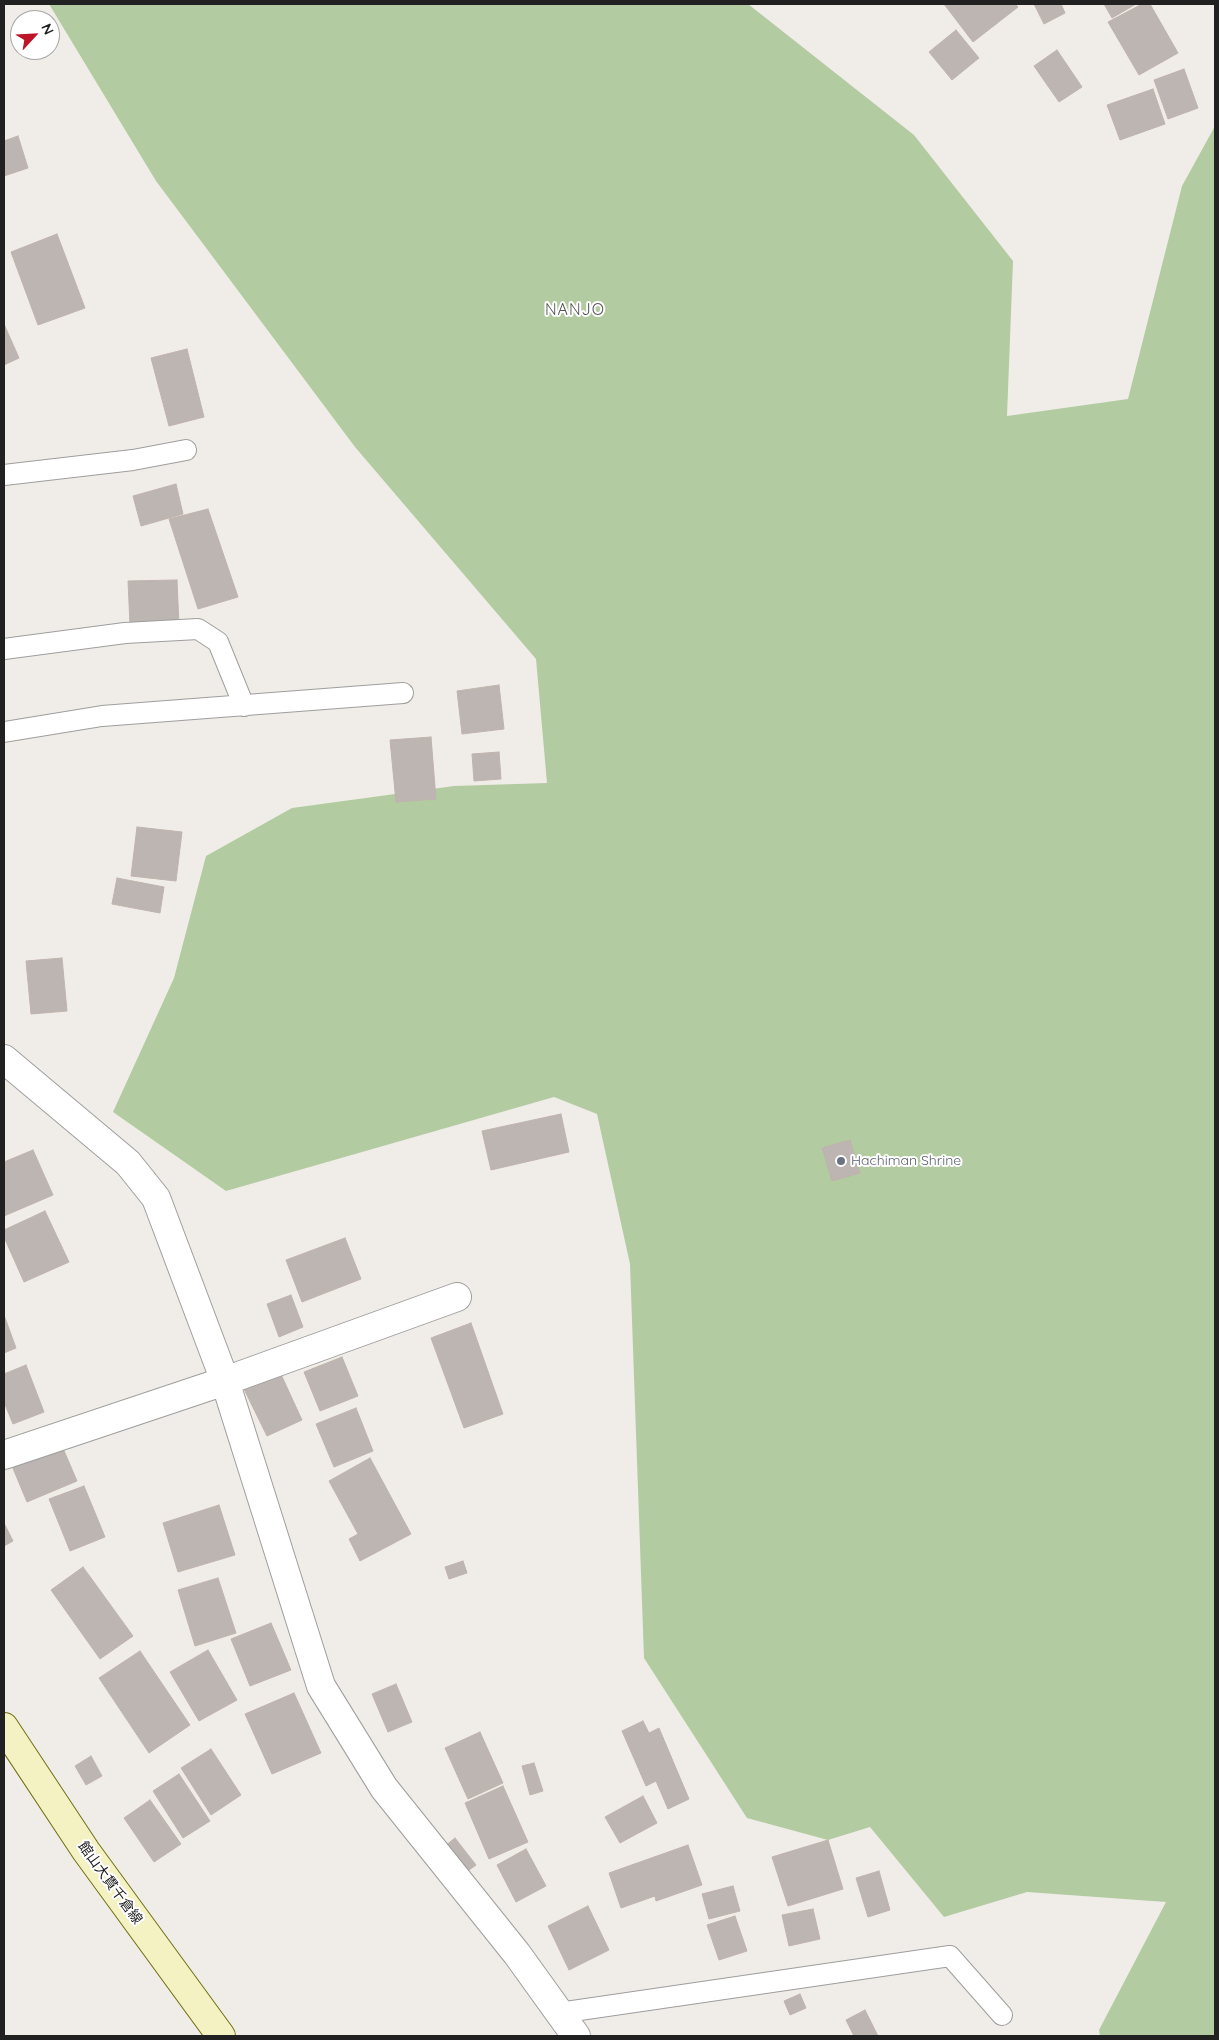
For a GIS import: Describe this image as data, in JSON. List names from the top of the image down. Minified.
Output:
{"streets":{"main road":["館山大貫千倉線"]},"districts":["NANJO"],"places":["Hachiman Shrine"],"north":"top right"}
